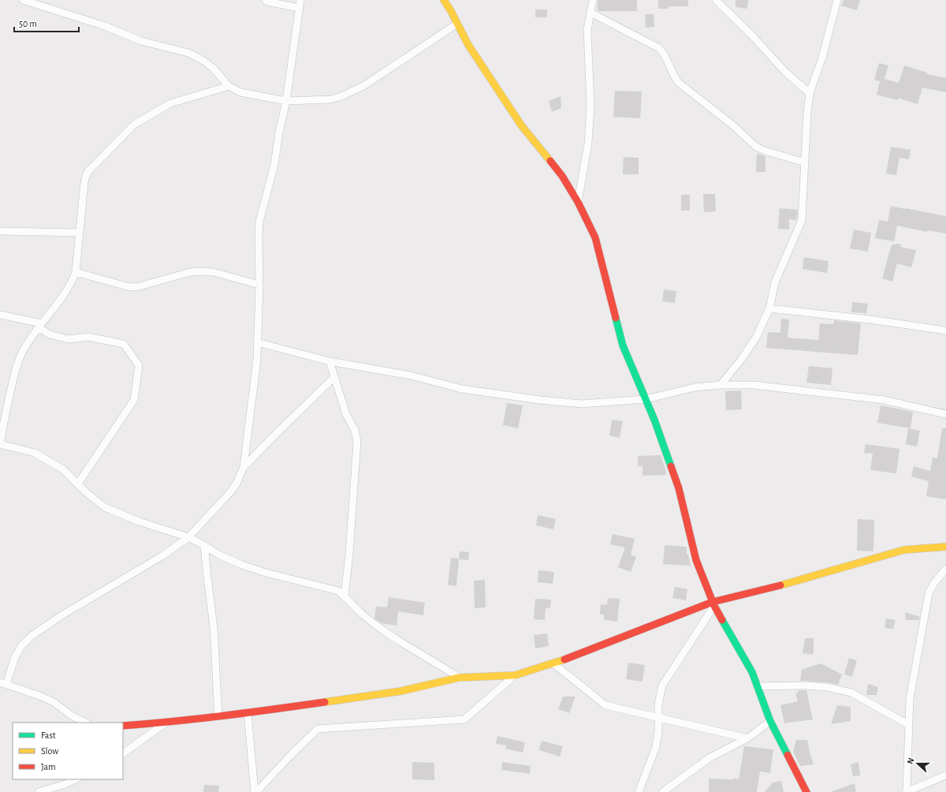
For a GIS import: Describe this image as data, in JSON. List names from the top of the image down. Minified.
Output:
{"legend":["Fast","Slow","Jam"],"scale_bar":"50 m","north":"left"}
